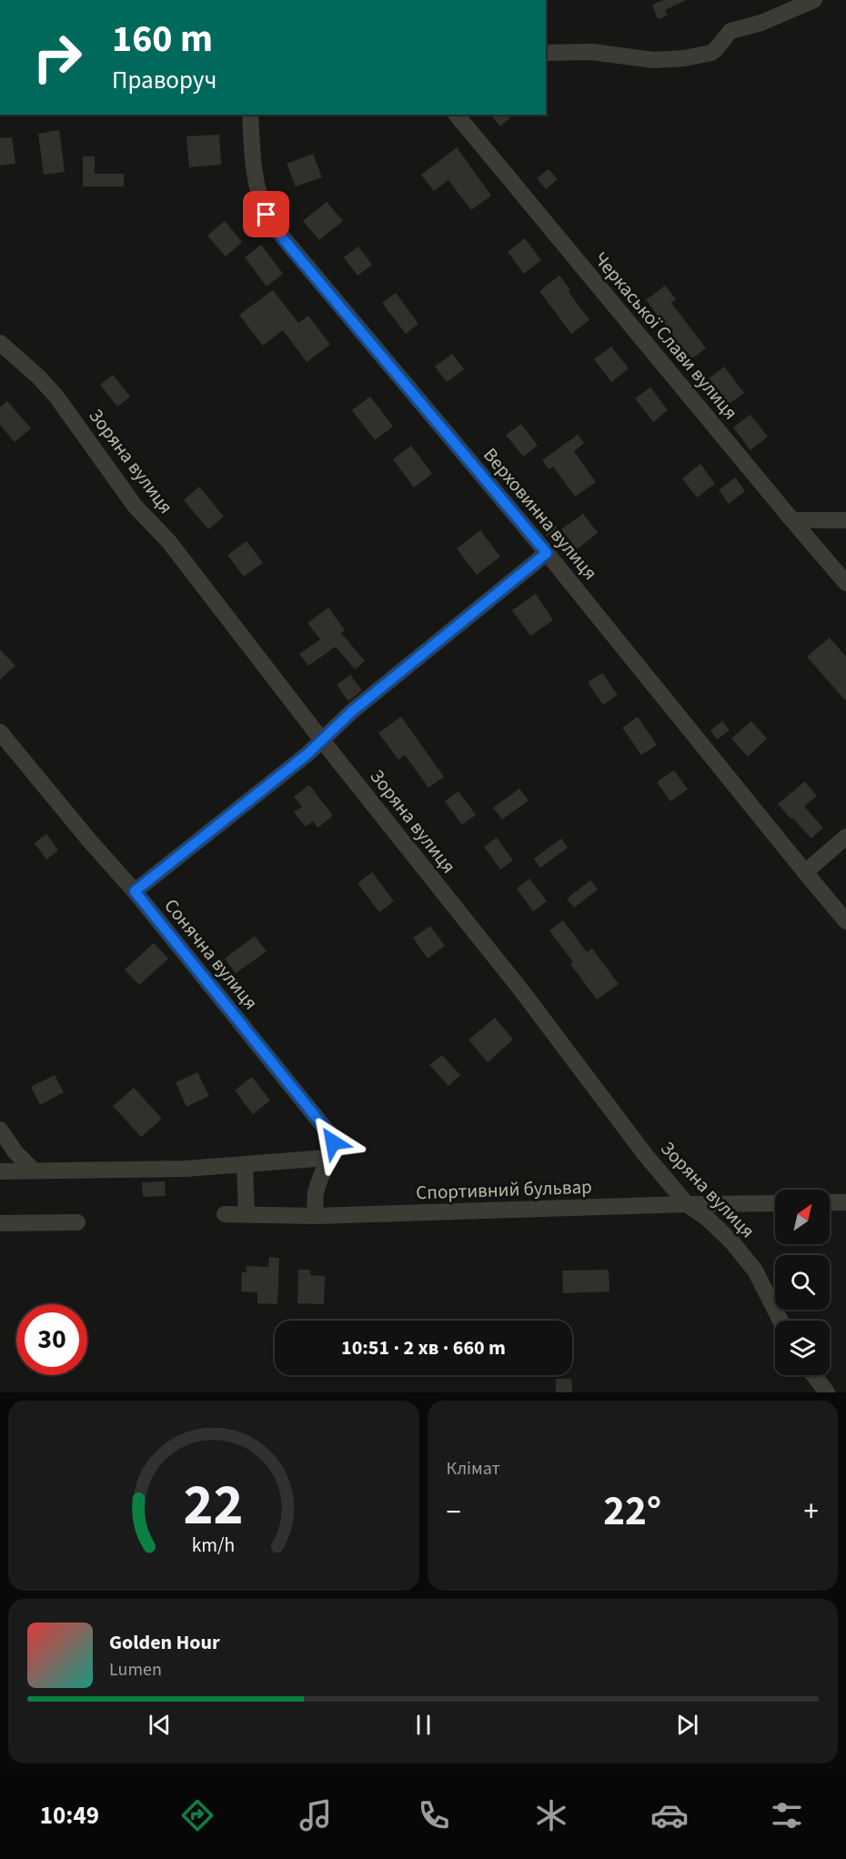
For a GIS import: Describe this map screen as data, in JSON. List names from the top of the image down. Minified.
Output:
{"streets":{"street":["Черкаської Слави вулиця","Зоряна вулиця","Верховинна вулиця","Сонячна вулиця","Спортивний бульвар"]},"crossings":[["Зоряна вулиця","Спортивний бульвар"],["Сонячна вулиця","Спортивний бульвар"]],"north":"top right","page":{"turn":["160 m","Праворуч"],"limit":"30","trip":"10:51 · 2 хв · 660 m","tile":"Клімат","heat":["−","22°","+"],"song":["Golden Hour","Lumen"],"tabs":"10:49","gauge":["22","km/h"]}}
